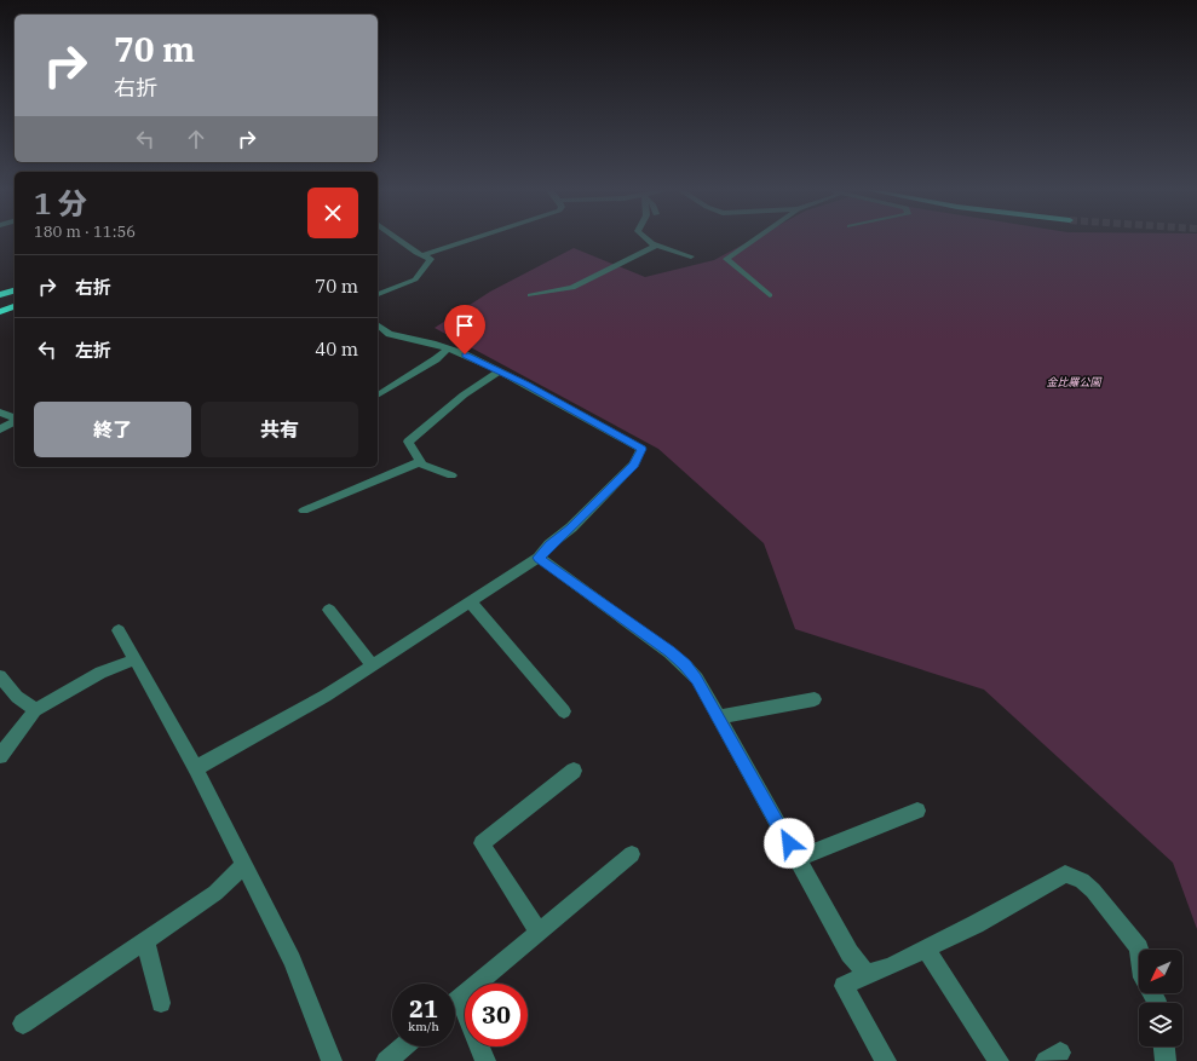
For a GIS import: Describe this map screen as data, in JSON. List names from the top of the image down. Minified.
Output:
{"parks":["金比羅公園"],"north":"bottom left","page":{"turn":["70 m","右折"],"heading":["1 分","180 m · 11:56"],"list":[{"name":"右折","value":"70 m"},{"name":"左折","value":"40 m"}],"buttons":["終了","共有"],"speed":"21 km/h","limit":"30"}}
